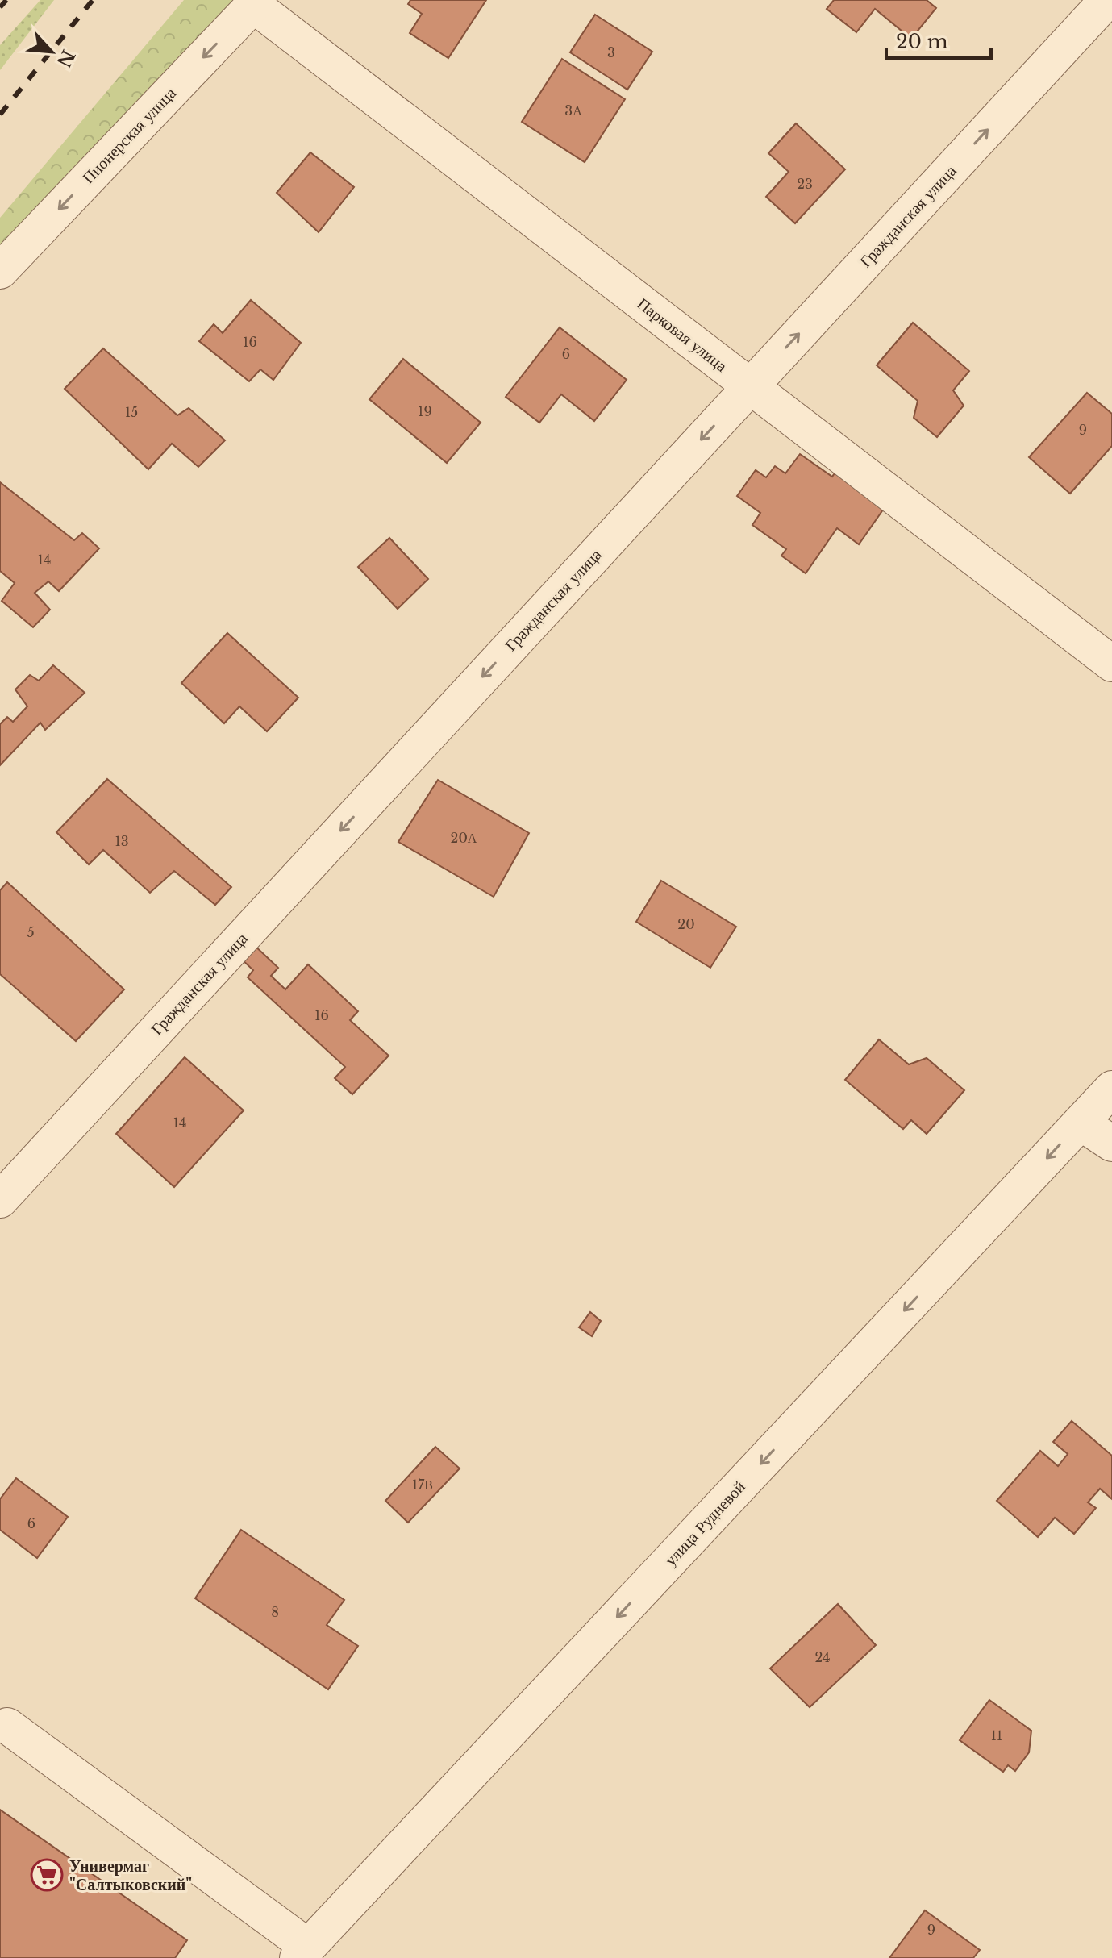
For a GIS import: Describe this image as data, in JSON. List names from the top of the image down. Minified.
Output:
{"streets":{"street":["Пионерская улица","Гражданская улица","Парковая улица","улица Рудневой"]},"crossings":[["Пионерская улица","Парковая улица"],["Гражданская улица","Парковая улица"]],"one_way":["Пионерская улица","улица Рудневой"],"places":{"supermarket":["Универмаг \"Салтыковский\""]},"house_numbers":["3","3А","23","16","6","19","15","9","14","20А","13","20","5","16","14","17В","6","8","24","11","9"],"scale_bar":"20 m","north":"bottom right"}
